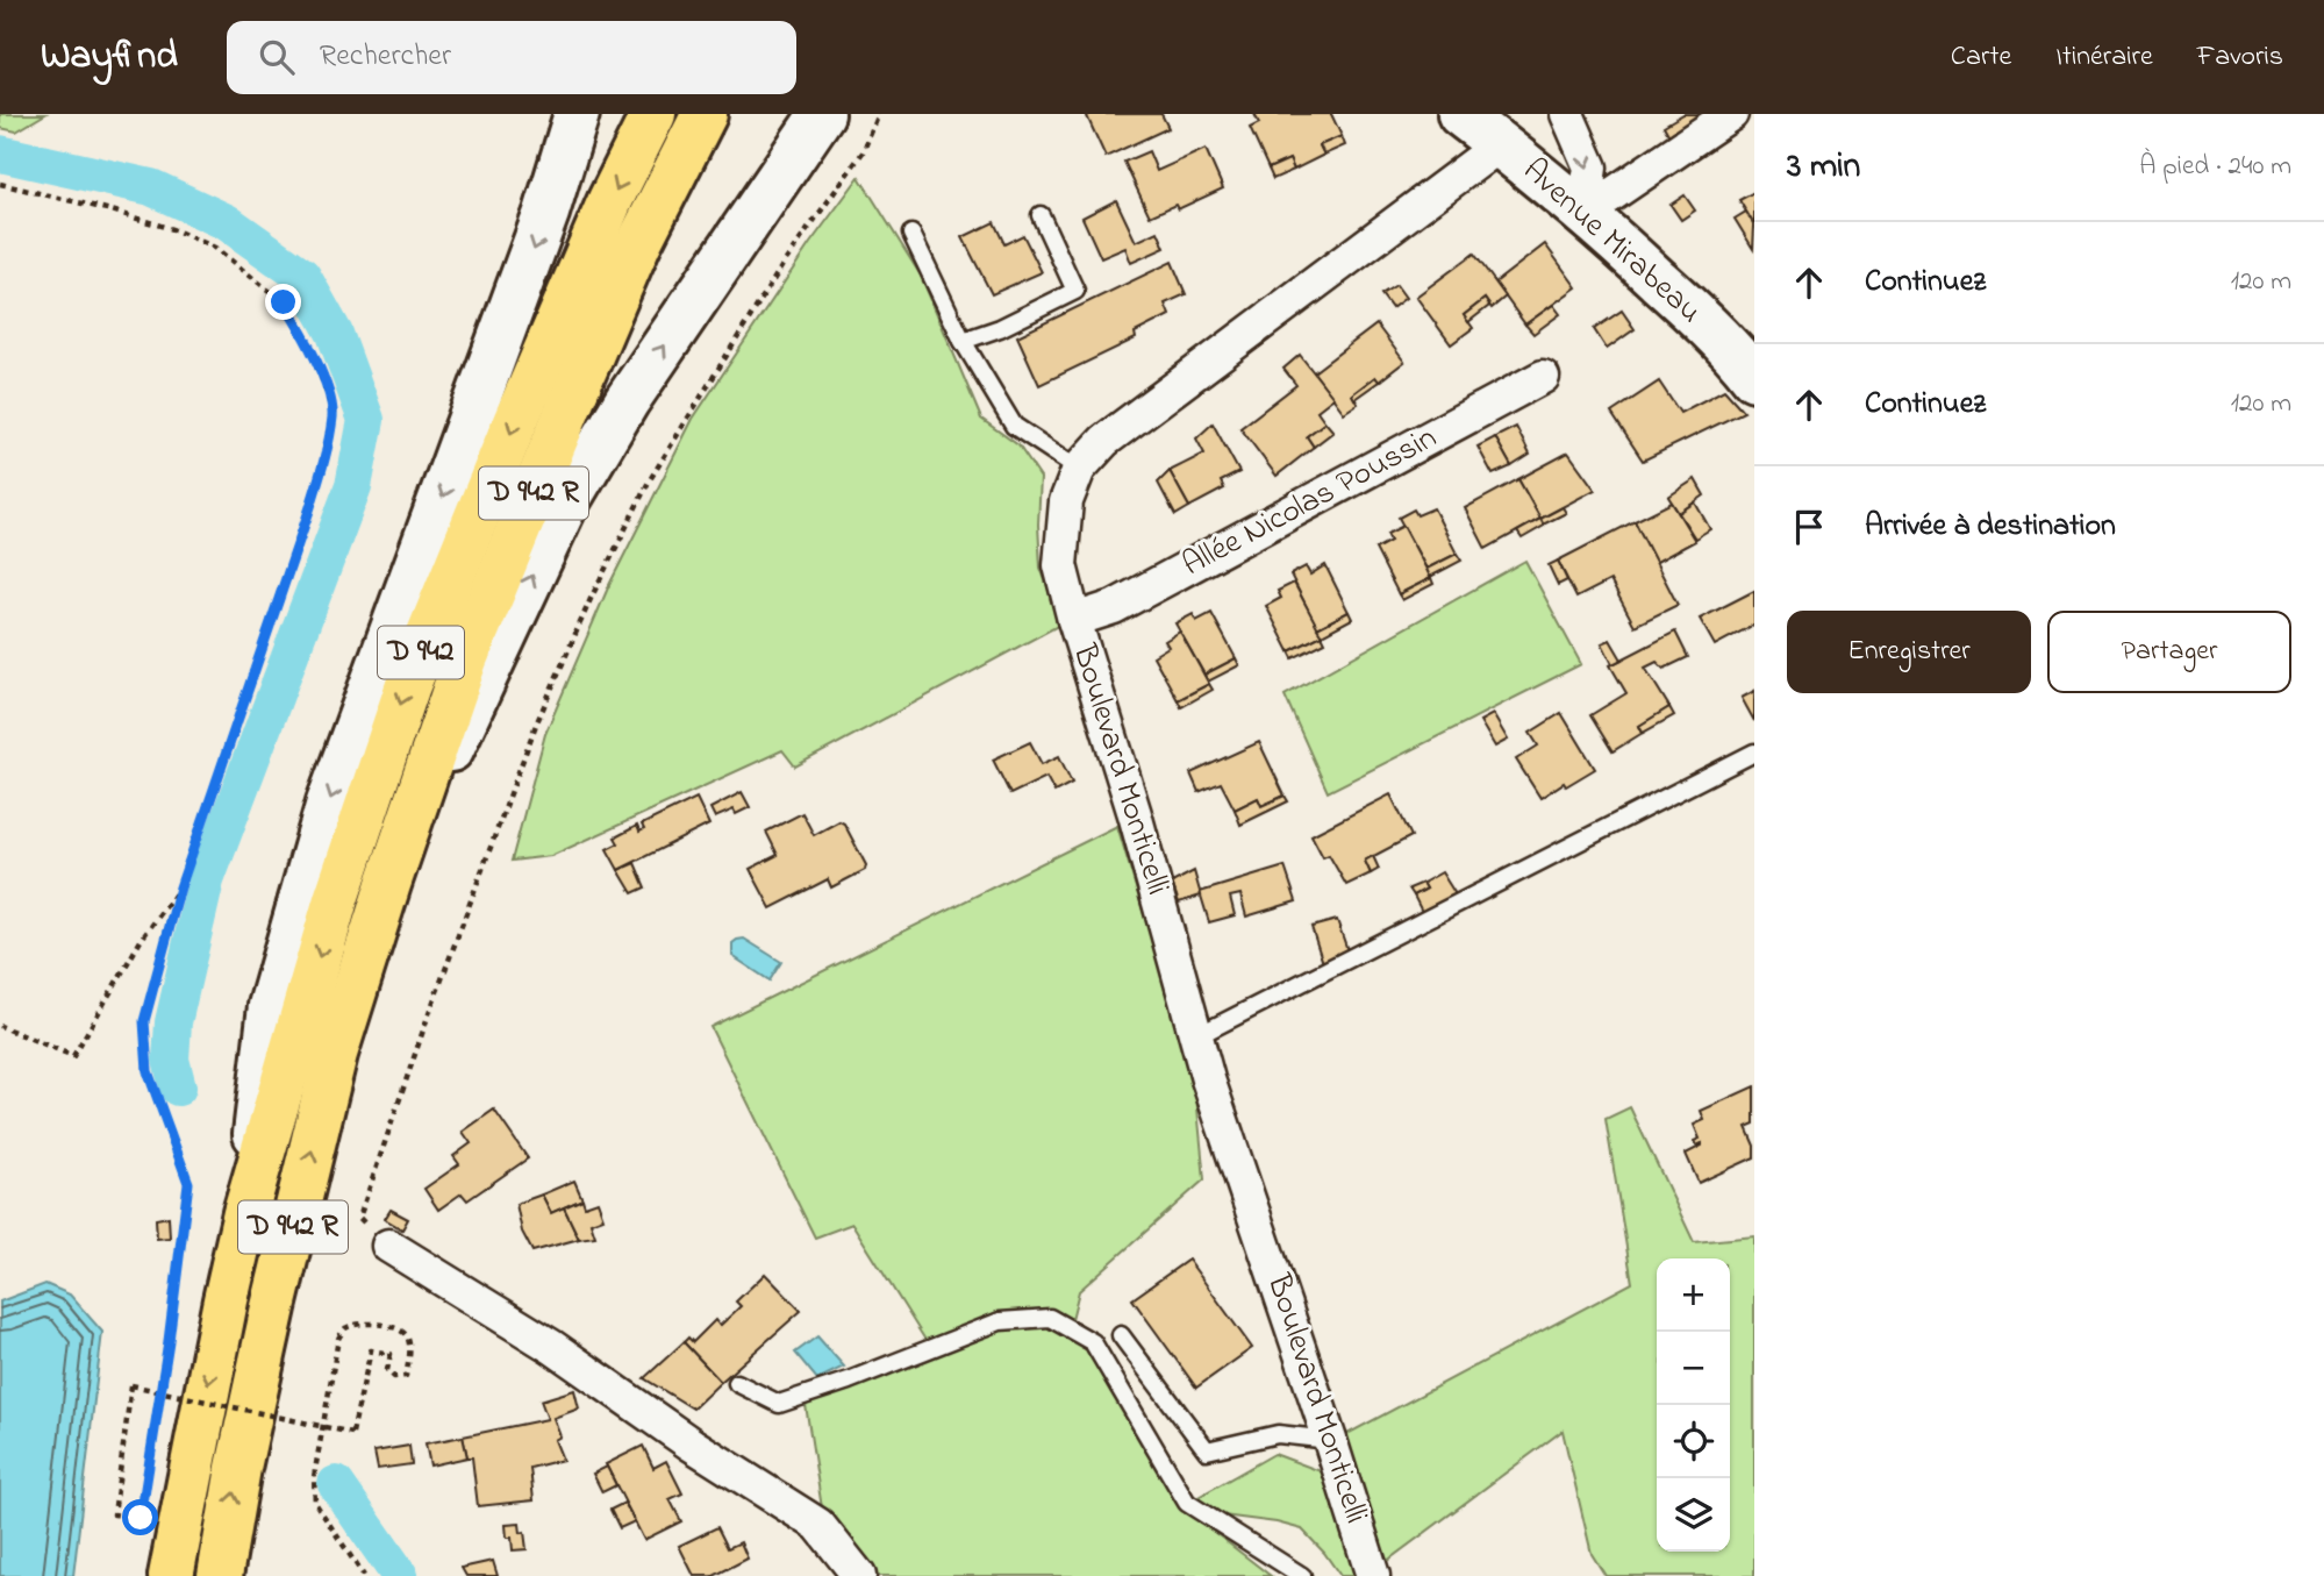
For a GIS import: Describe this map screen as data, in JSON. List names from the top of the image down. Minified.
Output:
{"streets":{"main road":["Avenue Mirabeau","D 942 R","D 942"],"street":["Allée Nicolas Poussin","Boulevard Monticelli"]},"crossings":[["Avenue Mirabeau","Boulevard Monticelli"],["Allée Nicolas Poussin","Boulevard Monticelli"]],"page":{"header":"Wayfind","search":"Rechercher","nav":["Carte","Itinéraire","Favoris"],"heading":["3 min","À pied · 240 m"],"list":[["Continuez","120 m"],["Continuez","120 m"],"Arrivée à destination"],"buttons":["Enregistrer","Partager"],"map_buttons":["+","−"]}}
